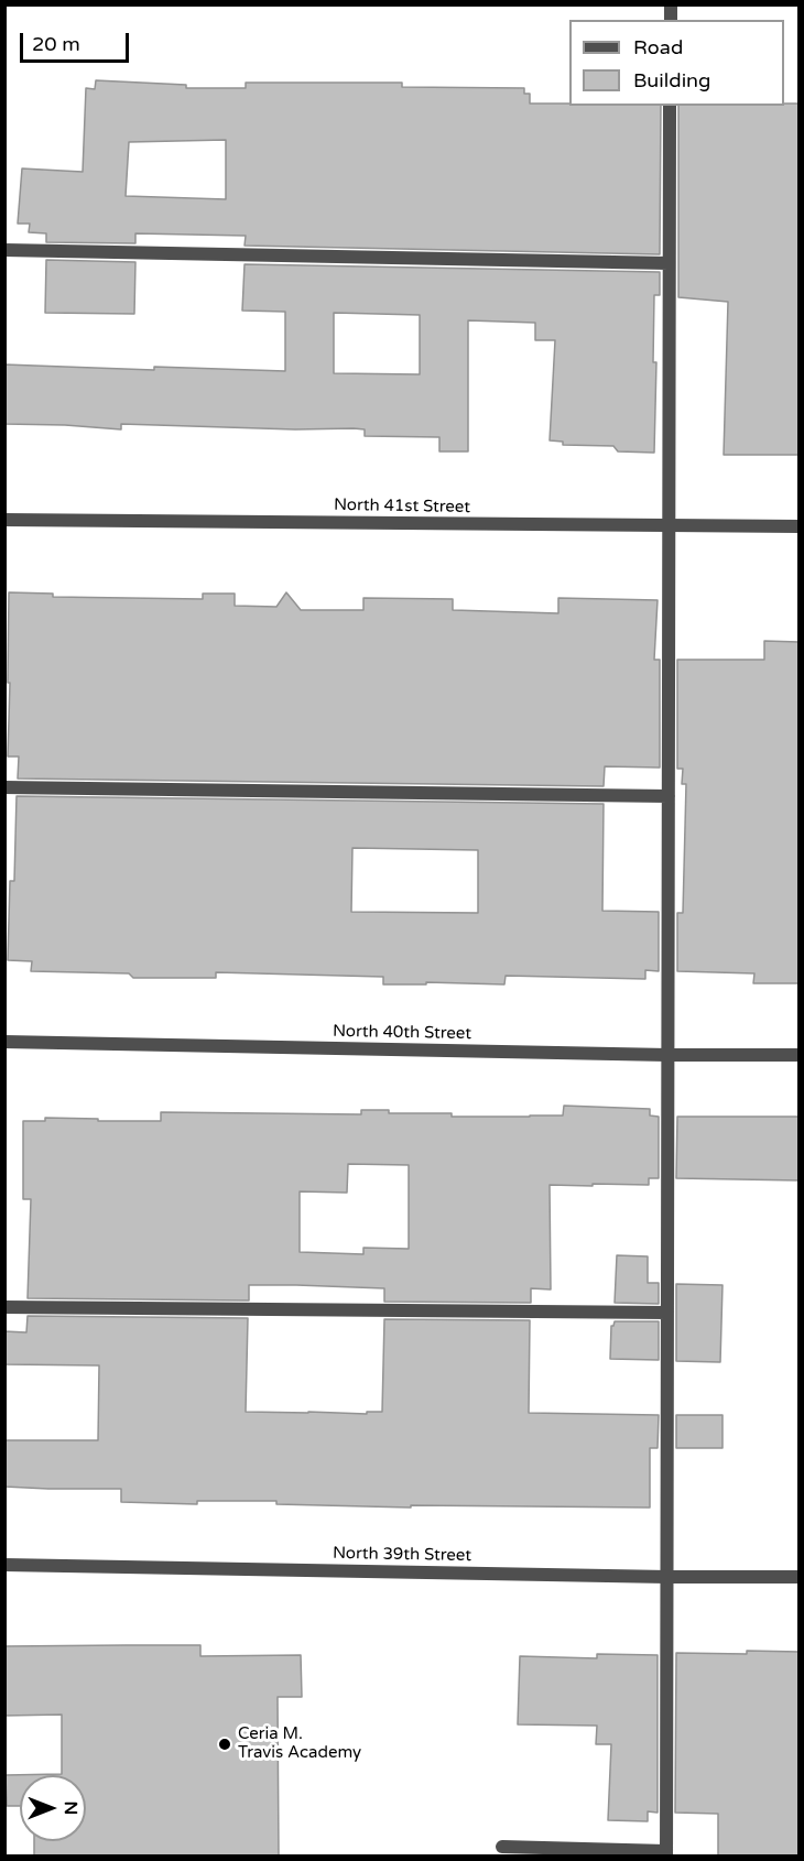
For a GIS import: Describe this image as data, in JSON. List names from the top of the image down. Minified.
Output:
{"streets":{"street":["North 41st Street","North 40th Street","North 39th Street"]},"places":["Ceria M. Travis Academy"],"legend":["Road","Building"],"scale_bar":"20 m","north":"right"}
